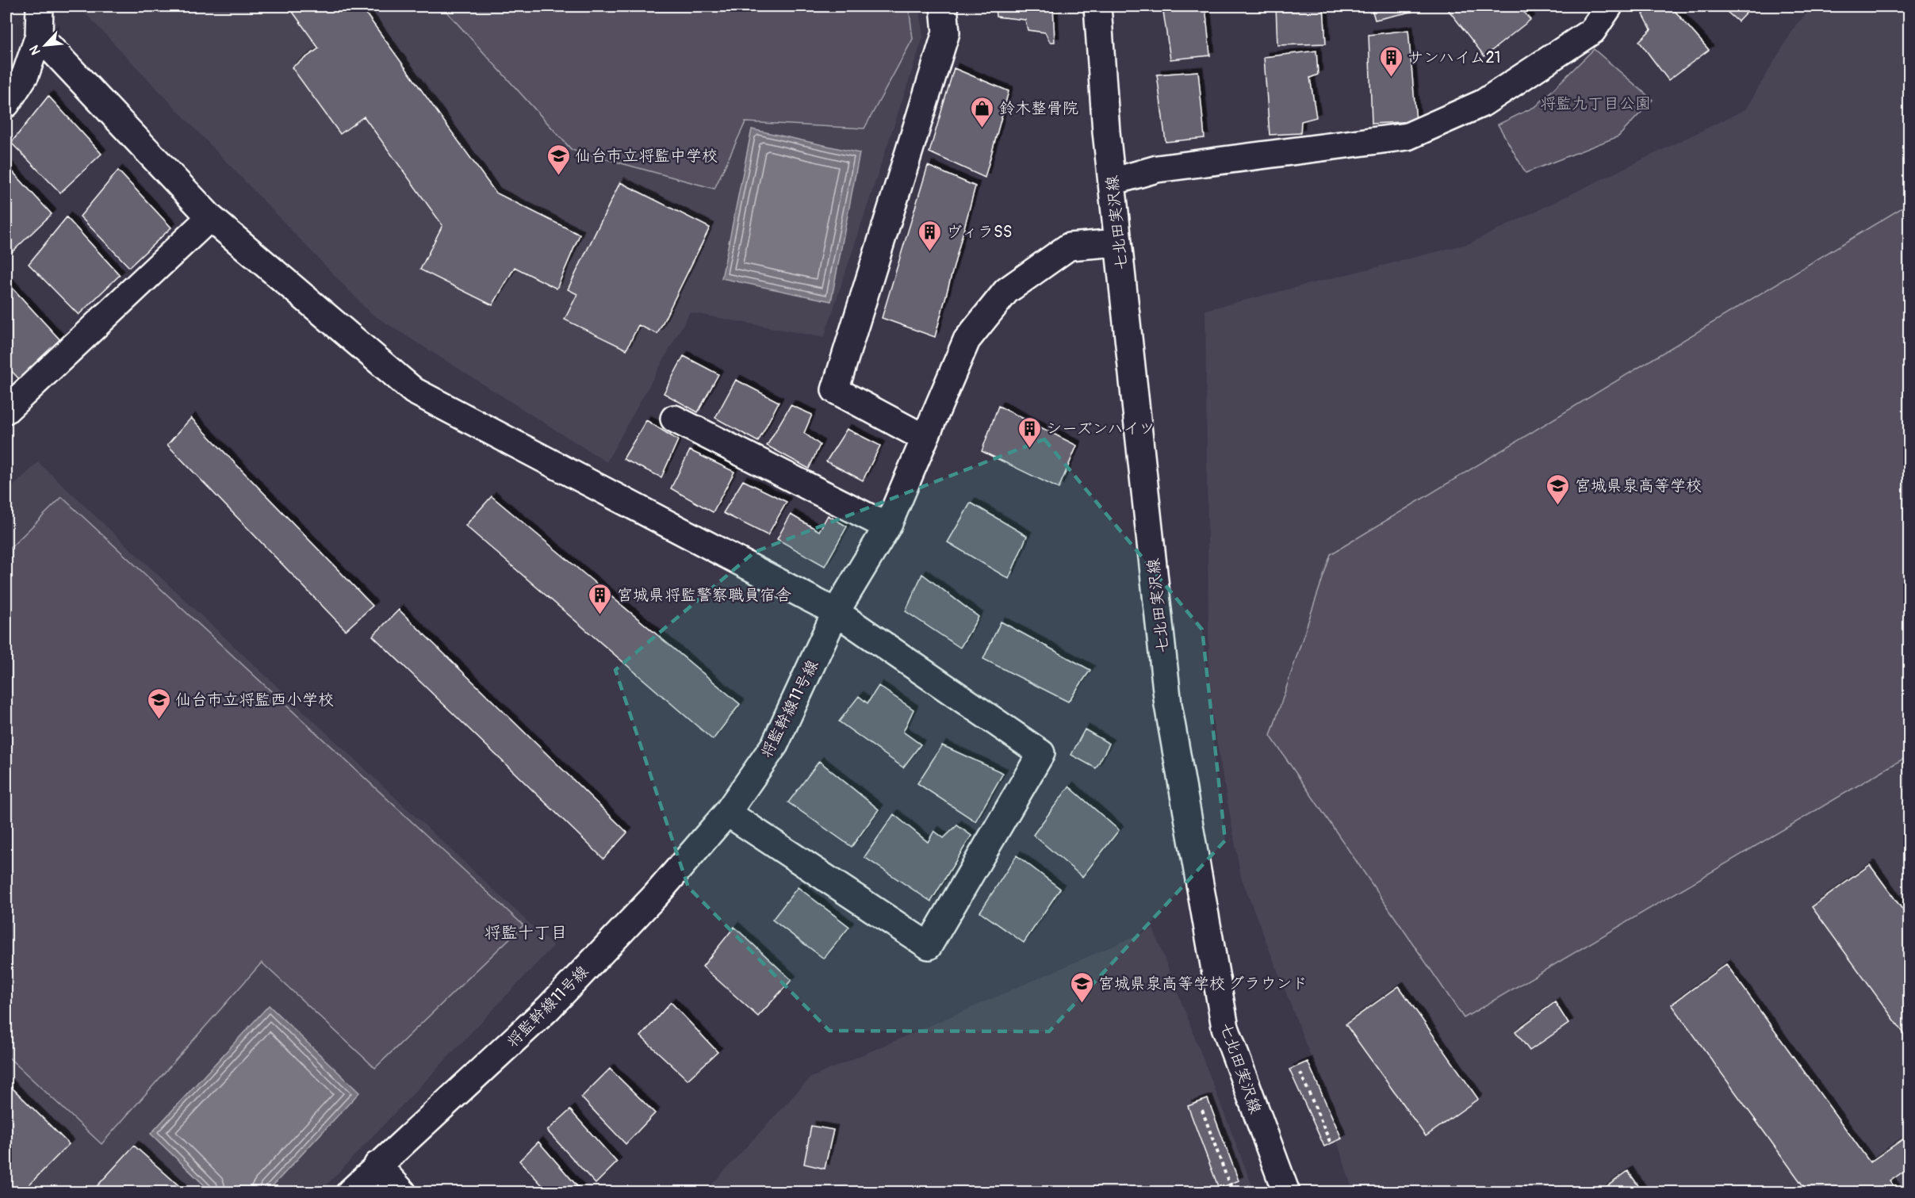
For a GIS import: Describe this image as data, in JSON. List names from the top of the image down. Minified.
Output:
{"streets":{"street":["七北田実沢線","将監幹線11号線"]},"crossings":[["七北田実沢線","将監幹線11号線"]],"districts":["将監十丁目"],"parks":["将監九丁目公園"],"places":{"building":["サンハイム21","ヴィラSS","シーズンハイツ","宮城県将監警察職員宿舎"],"shop":["鈴木整骨院"],"school or university":["仙台市立将監中学校","宮城県泉高等学校","仙台市立将監西小学校","宮城県泉高等学校 グラウンド"]},"north":"bottom left"}
